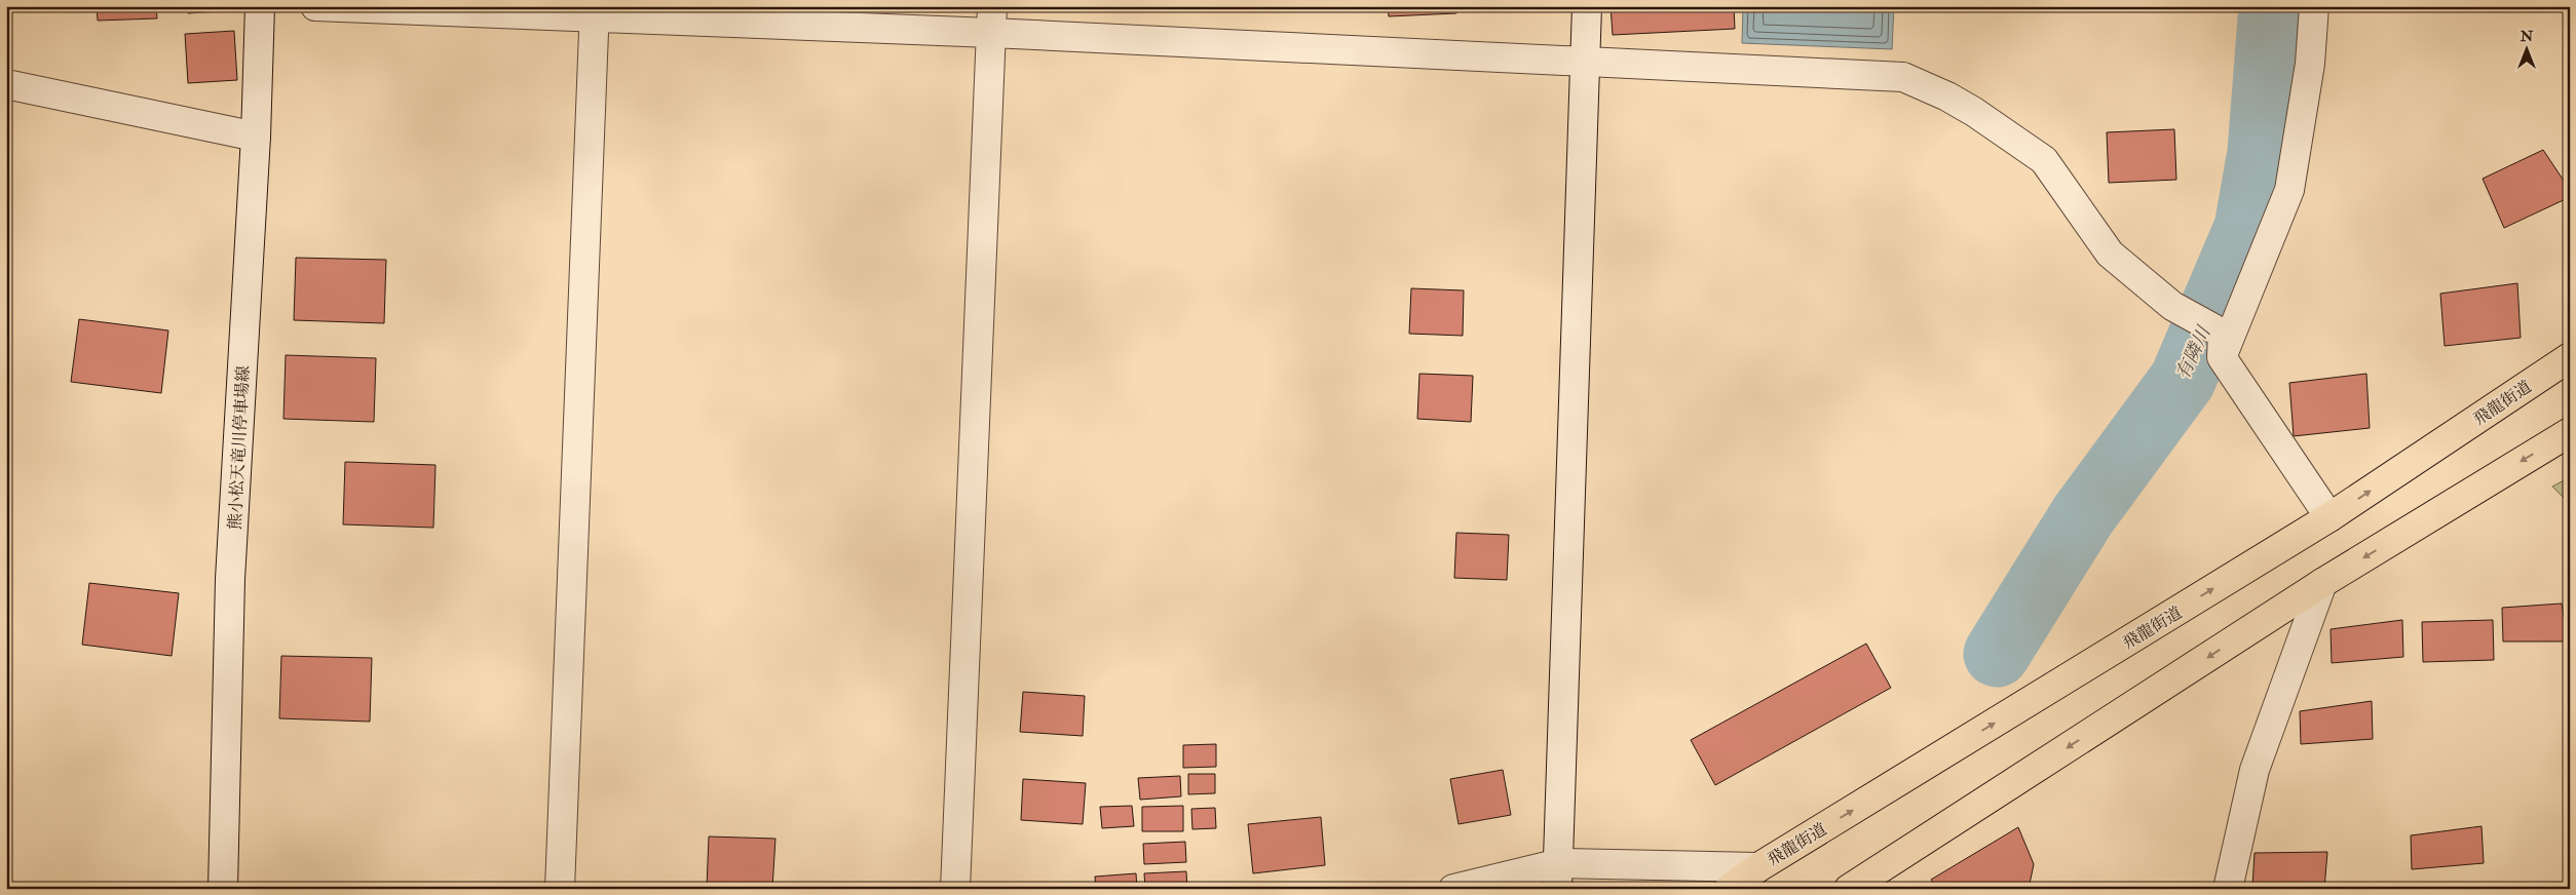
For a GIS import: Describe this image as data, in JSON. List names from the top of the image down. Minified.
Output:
{"streets":{"highway":["飛龍街道"],"street":["熊小松天竜川停車場線"]},"water":["有隣川"],"north":"top"}
